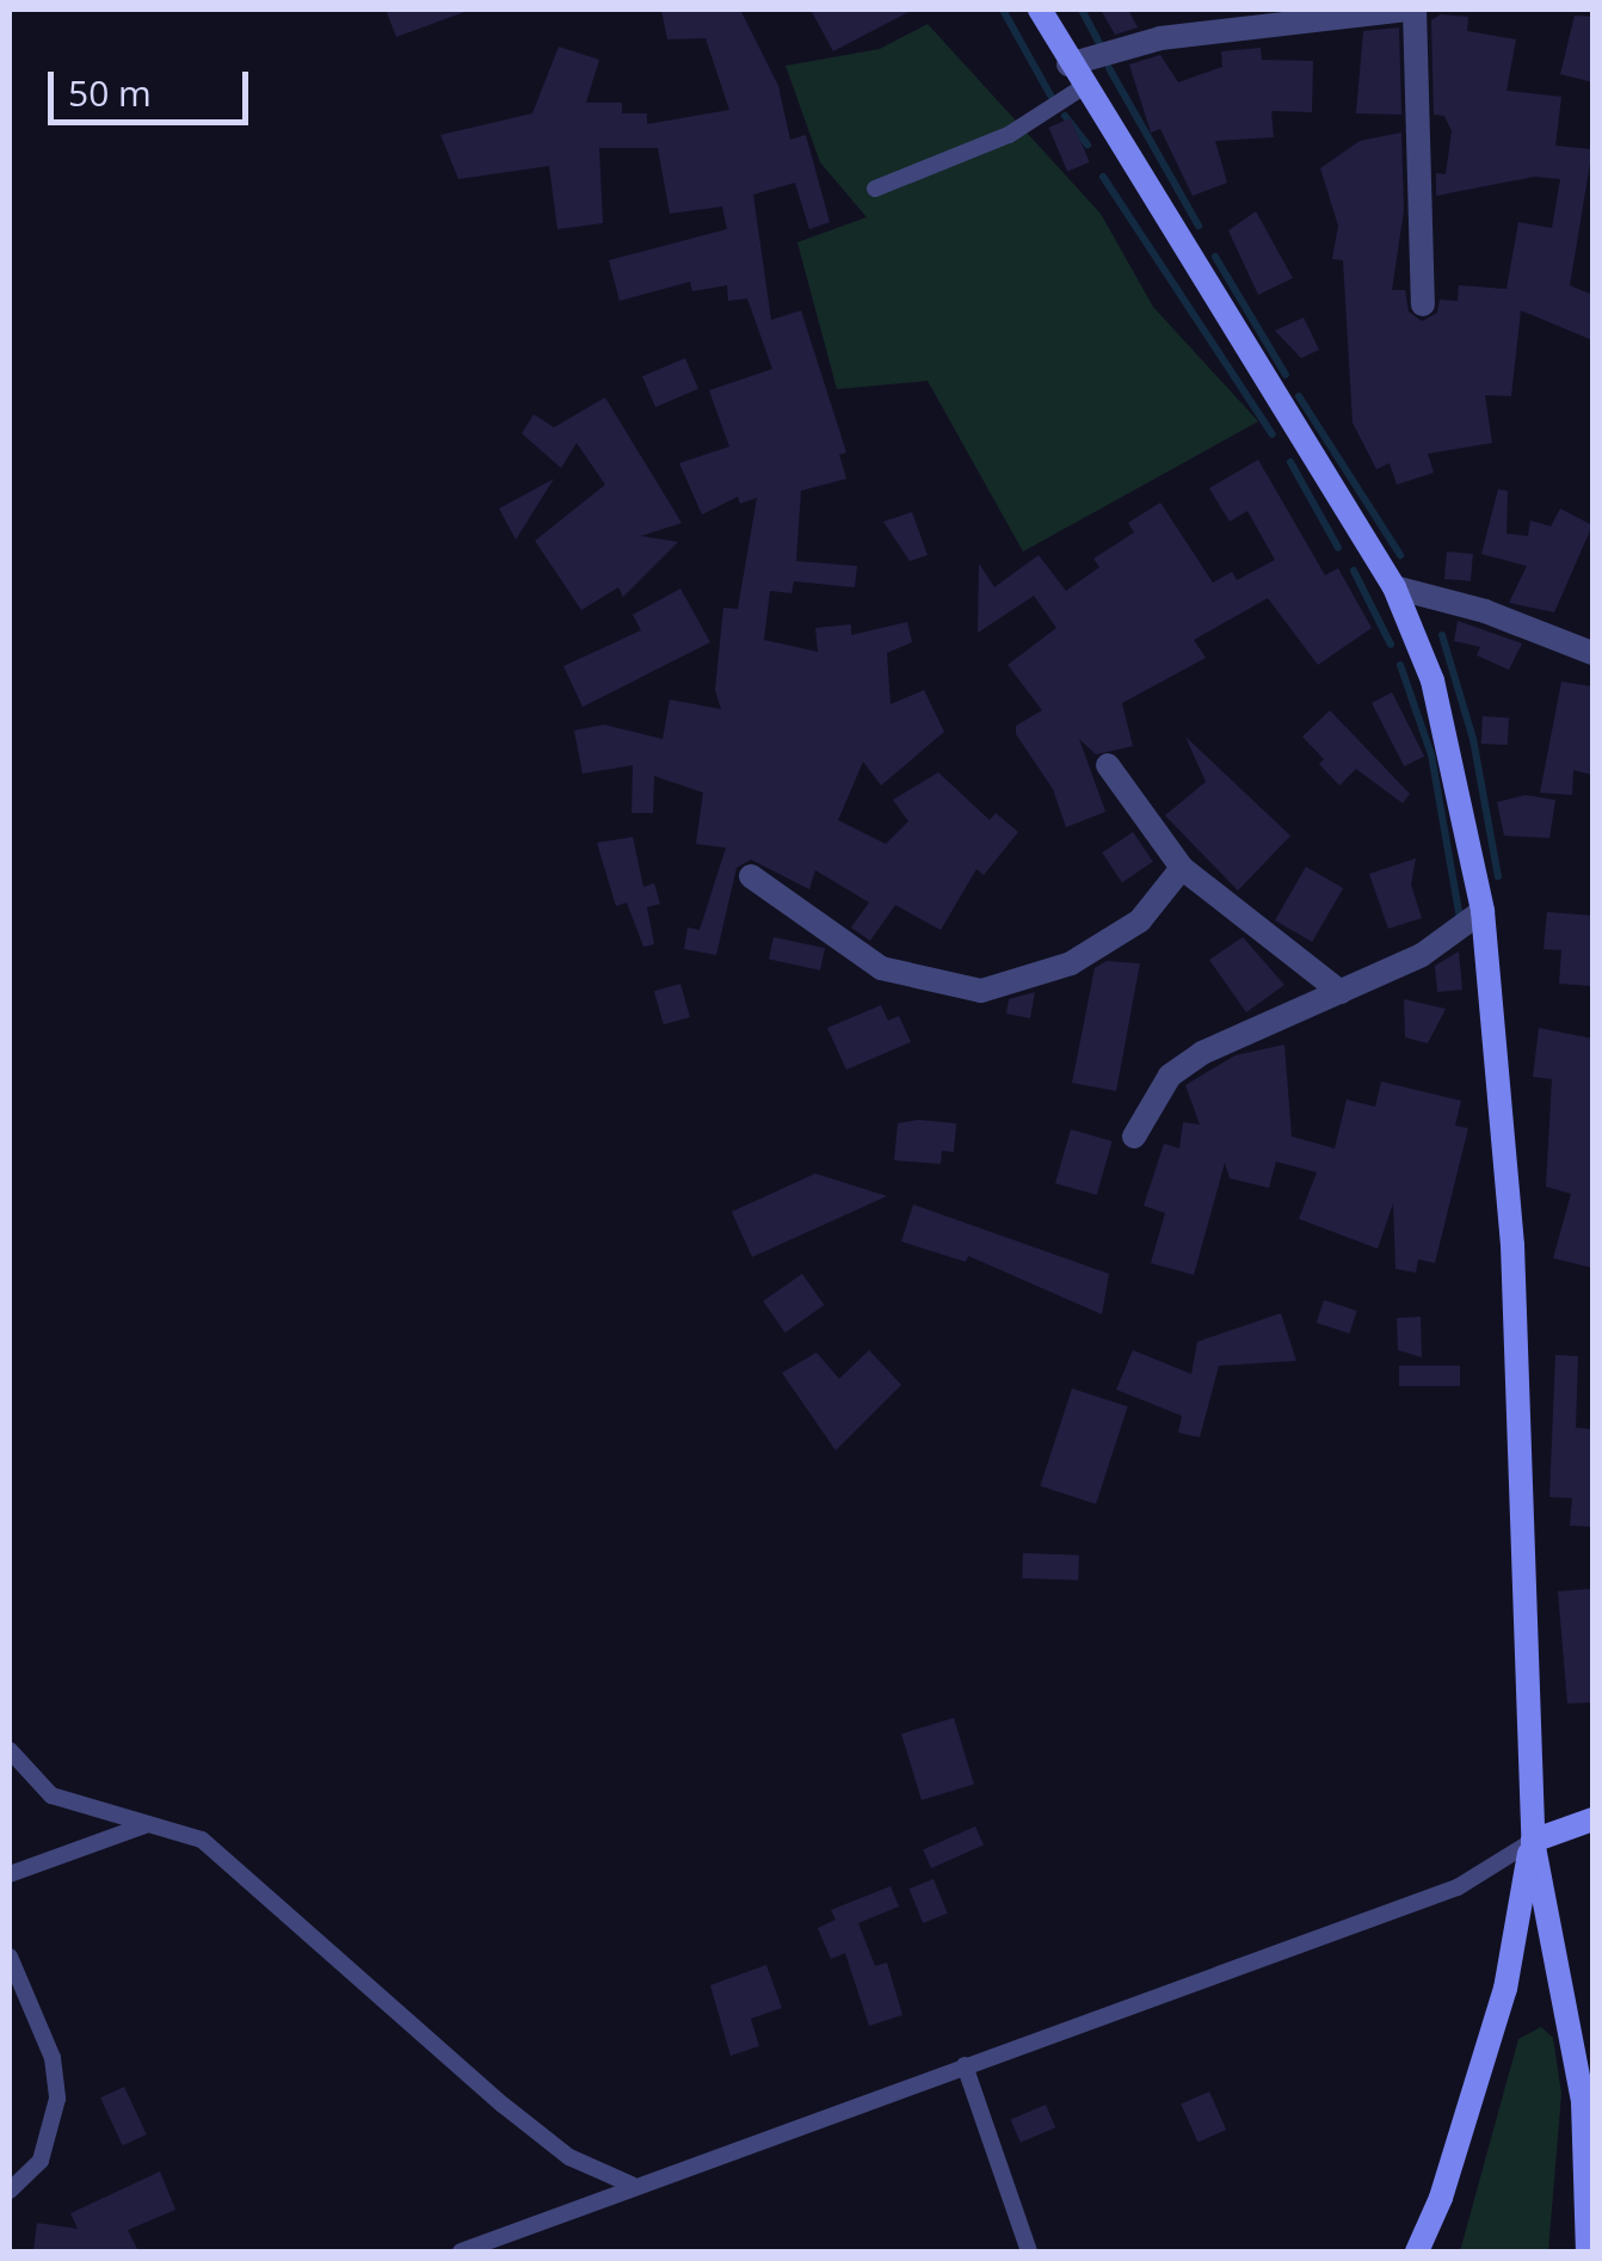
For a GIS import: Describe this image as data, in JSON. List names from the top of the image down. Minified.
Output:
{"scale_bar":"50 m"}
